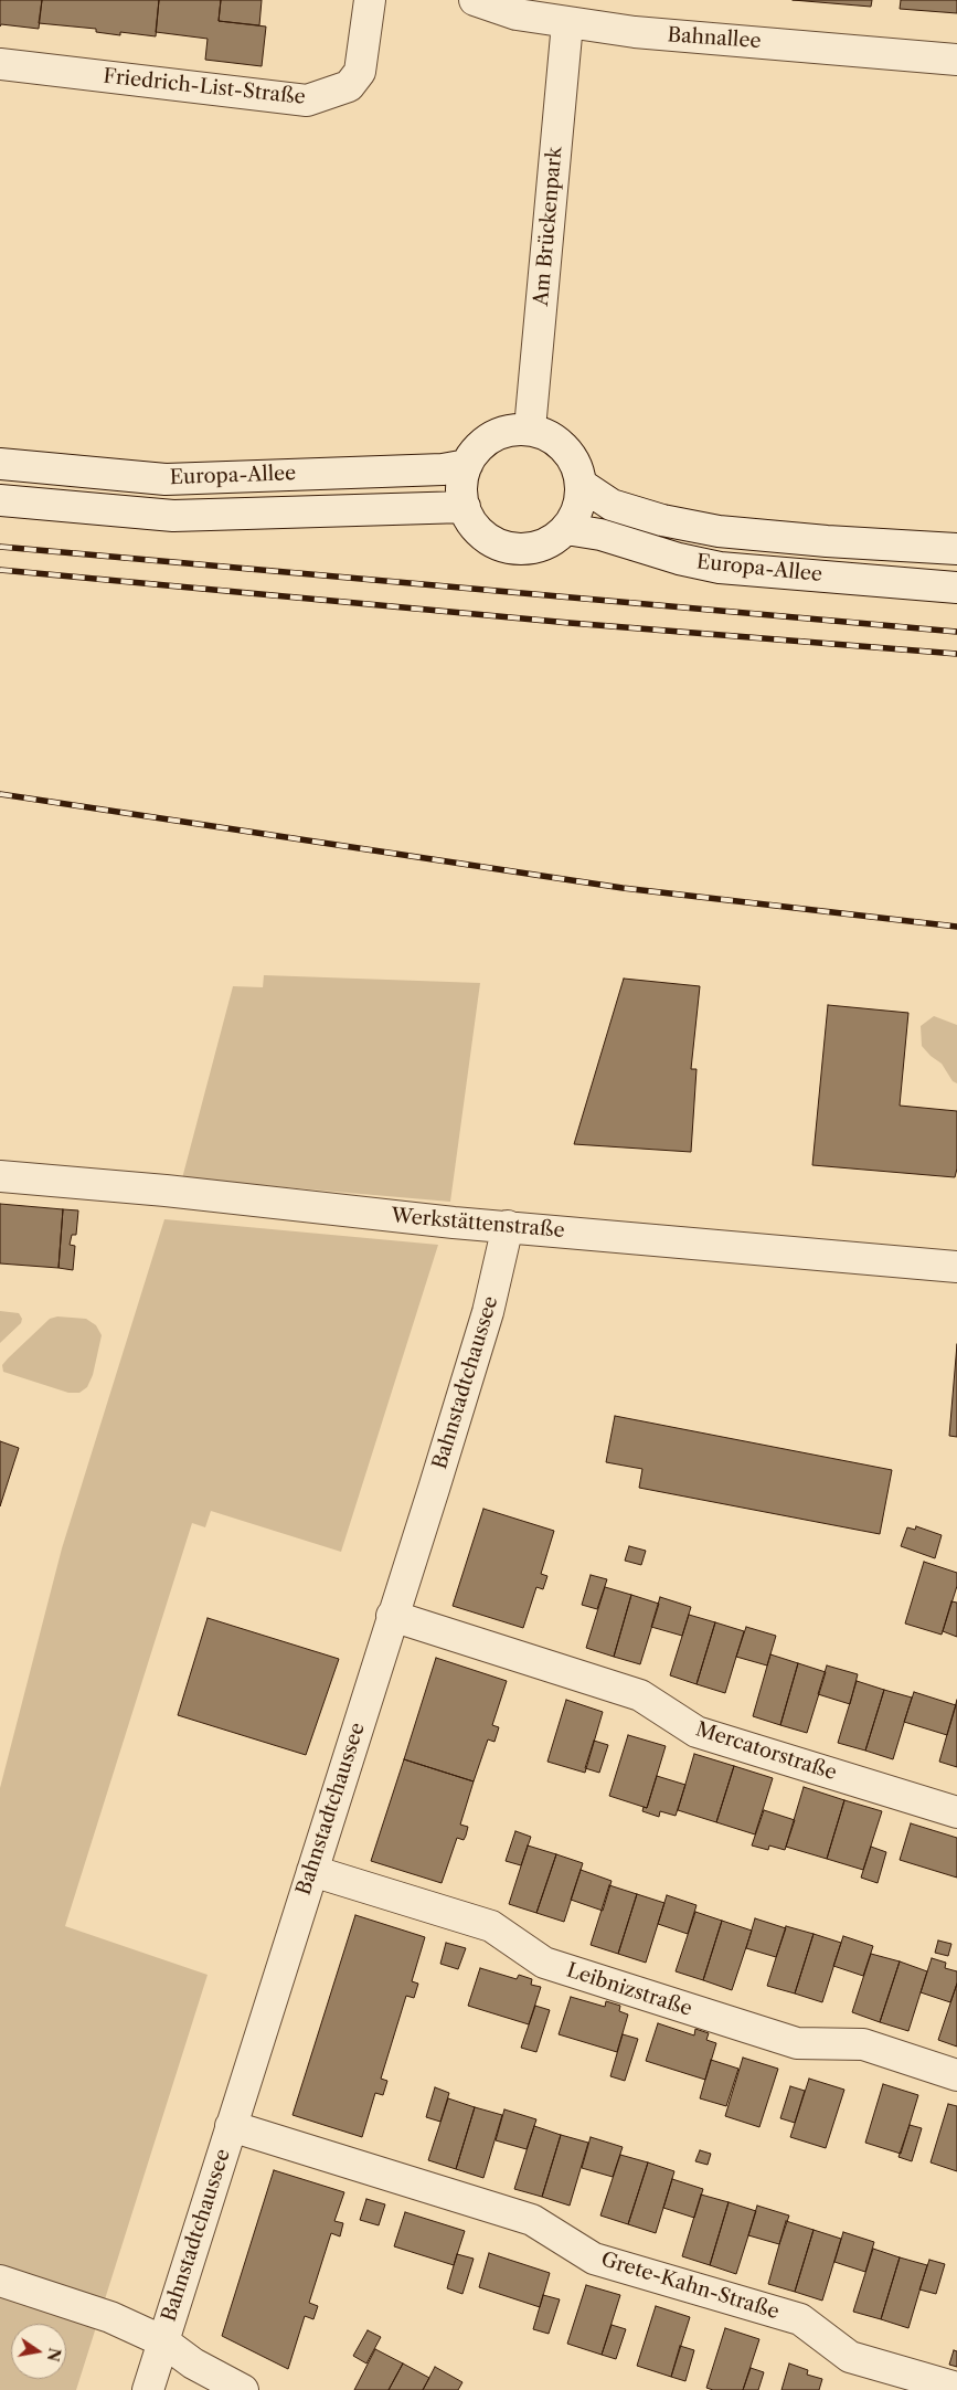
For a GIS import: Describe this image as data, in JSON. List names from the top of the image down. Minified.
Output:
{"streets":{"street":["Bahnallee","Friedrich-List-Straße","Am Brückenpark","Europa-Allee","Werkstättenstraße","Bahnstadtchaussee","Mercatorstraße","Leibnizstraße","Grete-Kahn-Straße"]},"crossings":[["Bahnallee","Am Brückenpark"],["Am Brückenpark","Europa-Allee"],["Werkstättenstraße","Bahnstadtchaussee"],["Bahnstadtchaussee","Mercatorstraße"],["Bahnstadtchaussee","Leibnizstraße"],["Bahnstadtchaussee","Grete-Kahn-Straße"]],"north":"right"}
